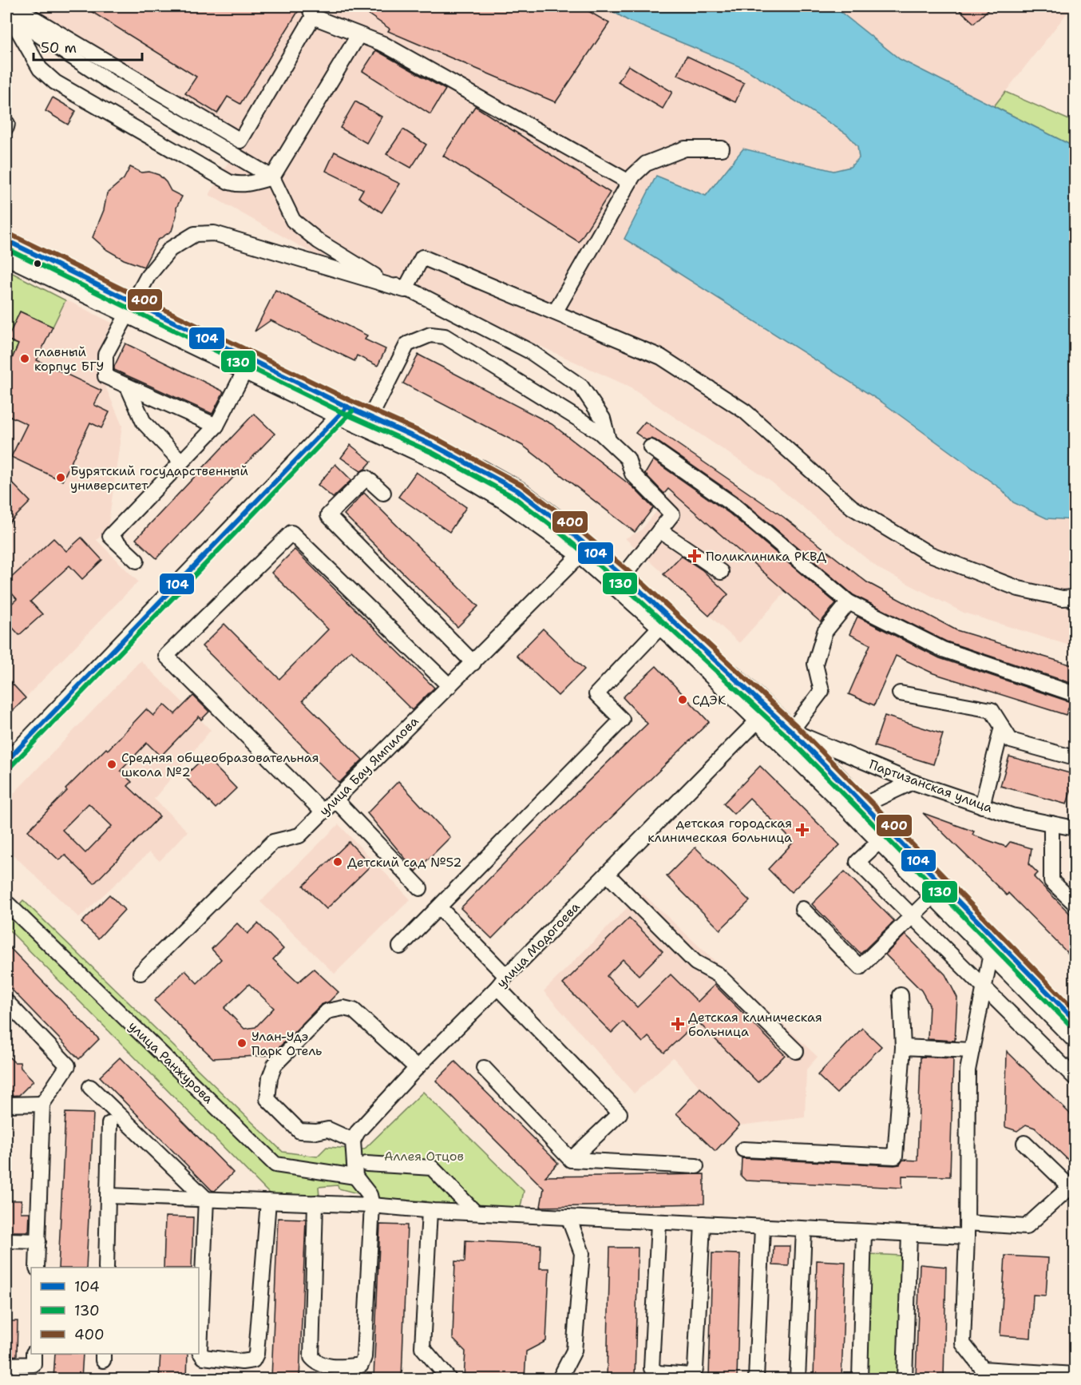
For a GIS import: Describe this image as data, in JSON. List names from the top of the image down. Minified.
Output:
{"streets":{"street":["улица Бау Ямпилова","Партизанская улица","улица Модогоева","улица Ранжурова"]},"parks":["Аллея Отцов"],"places":{"other":["главный корпус БГУ","Бурятский государственный университет","СДЭК","Средняя общеобразовательная школа №2","Детский сад №52","Улан-Удэ Парк Отель"],"health":["Поликлиника РКВД","детская городская клиническая больница","Детская клиническая больница"]},"lines":["transit line 400","transit line 104","transit line 130"],"legend":["104","130","400"],"scale_bar":"50 m"}
